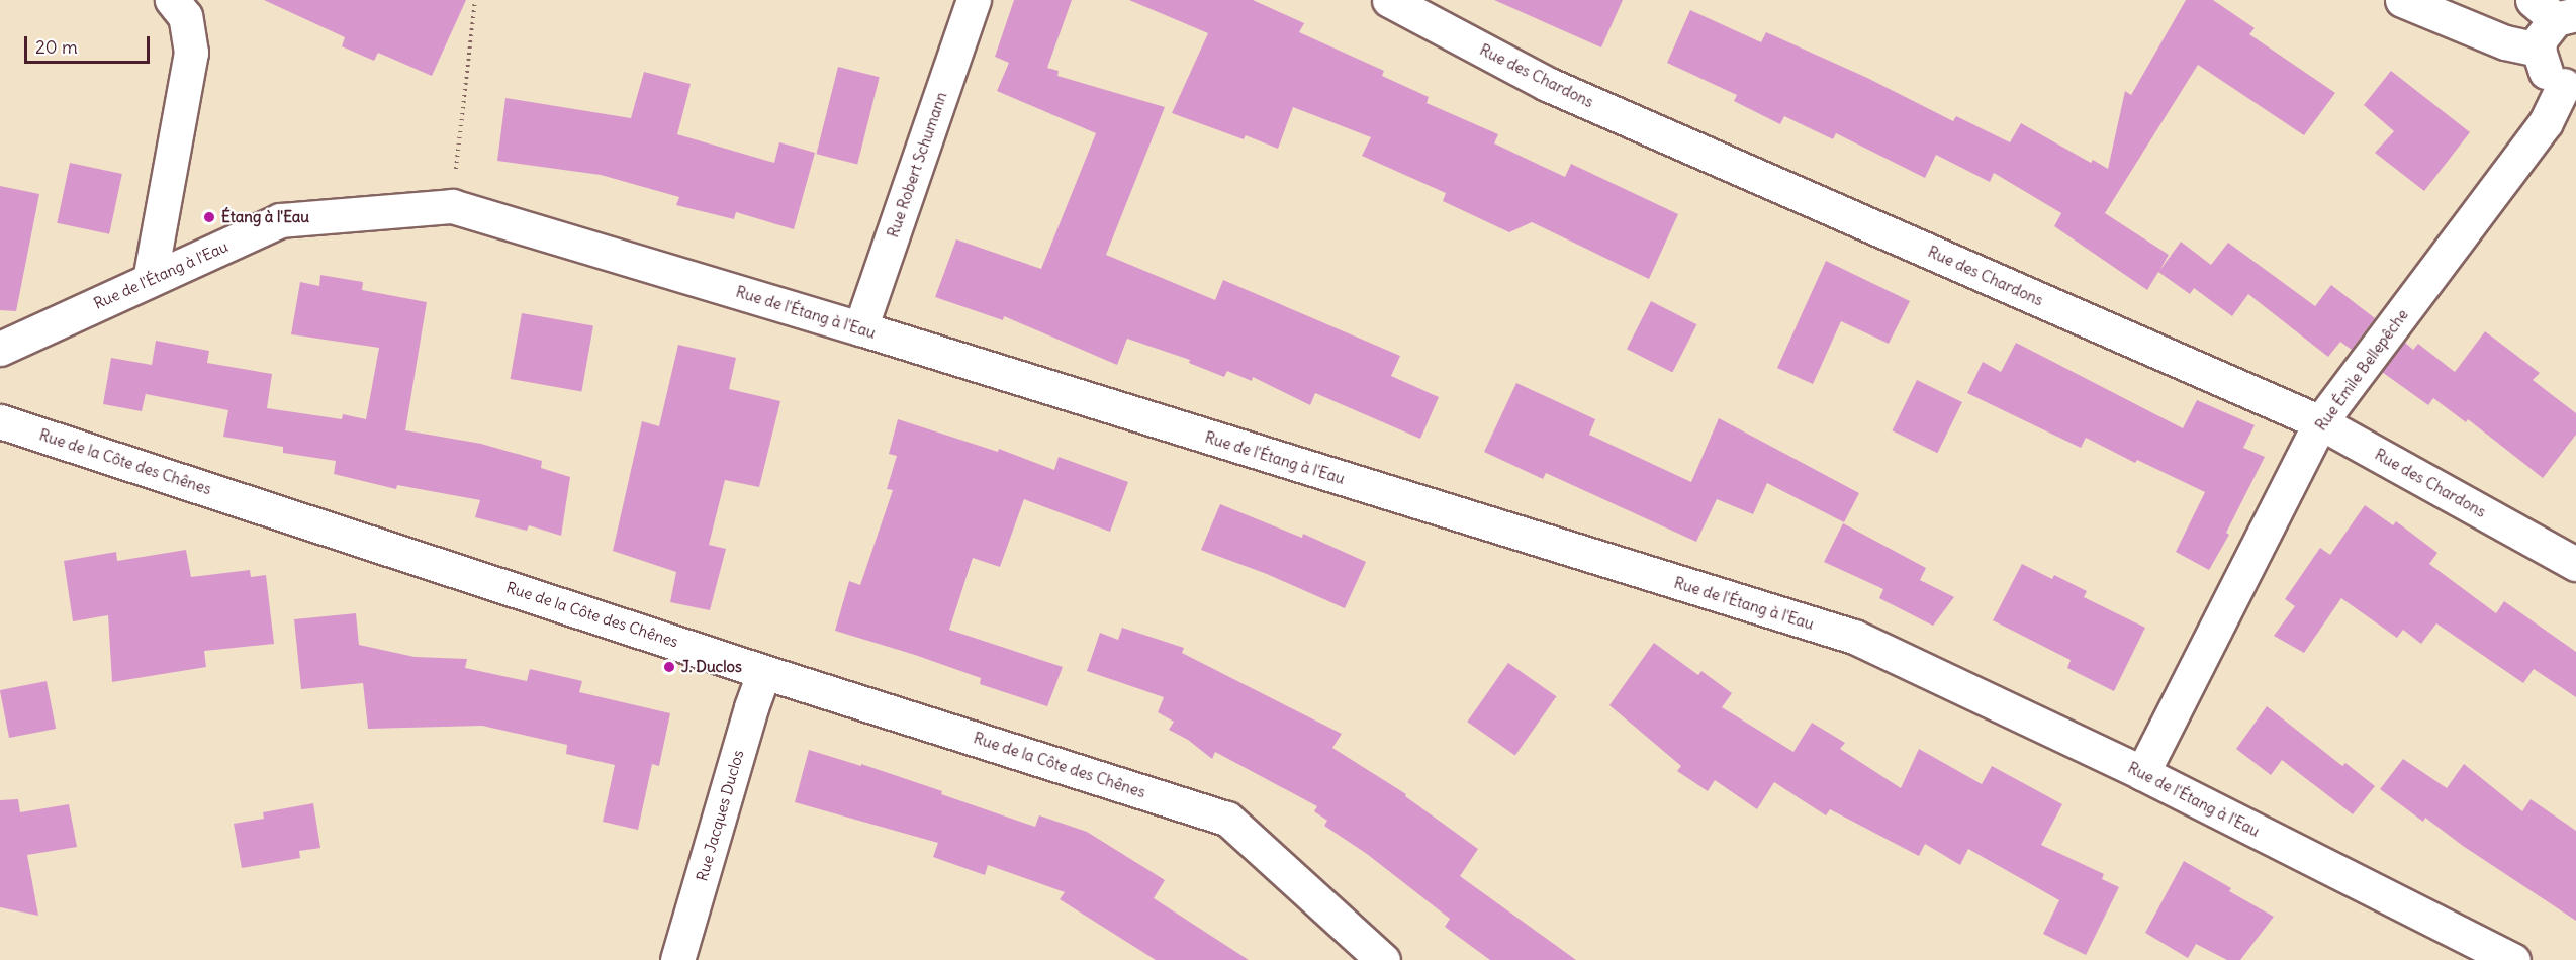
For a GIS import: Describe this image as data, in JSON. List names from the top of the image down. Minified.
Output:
{"streets":{"street":["Rue des Chardons","Rue Robert Schumann","Rue de l'Étang à l'Eau","Rue Émile Bellepêche","Rue de la Côte des Chênes","Rue Jacques Duclos"]},"crossings":[["Rue des Chardons","Rue Émile Bellepêche"],["Rue Robert Schumann","Rue de l'Étang à l'Eau"],["Rue de l'Étang à l'Eau","Rue Émile Bellepêche"],["Rue de la Côte des Chênes","Rue Jacques Duclos"]],"places":["Étang à l'Eau","J. Duclos"],"scale_bar":"20 m"}
